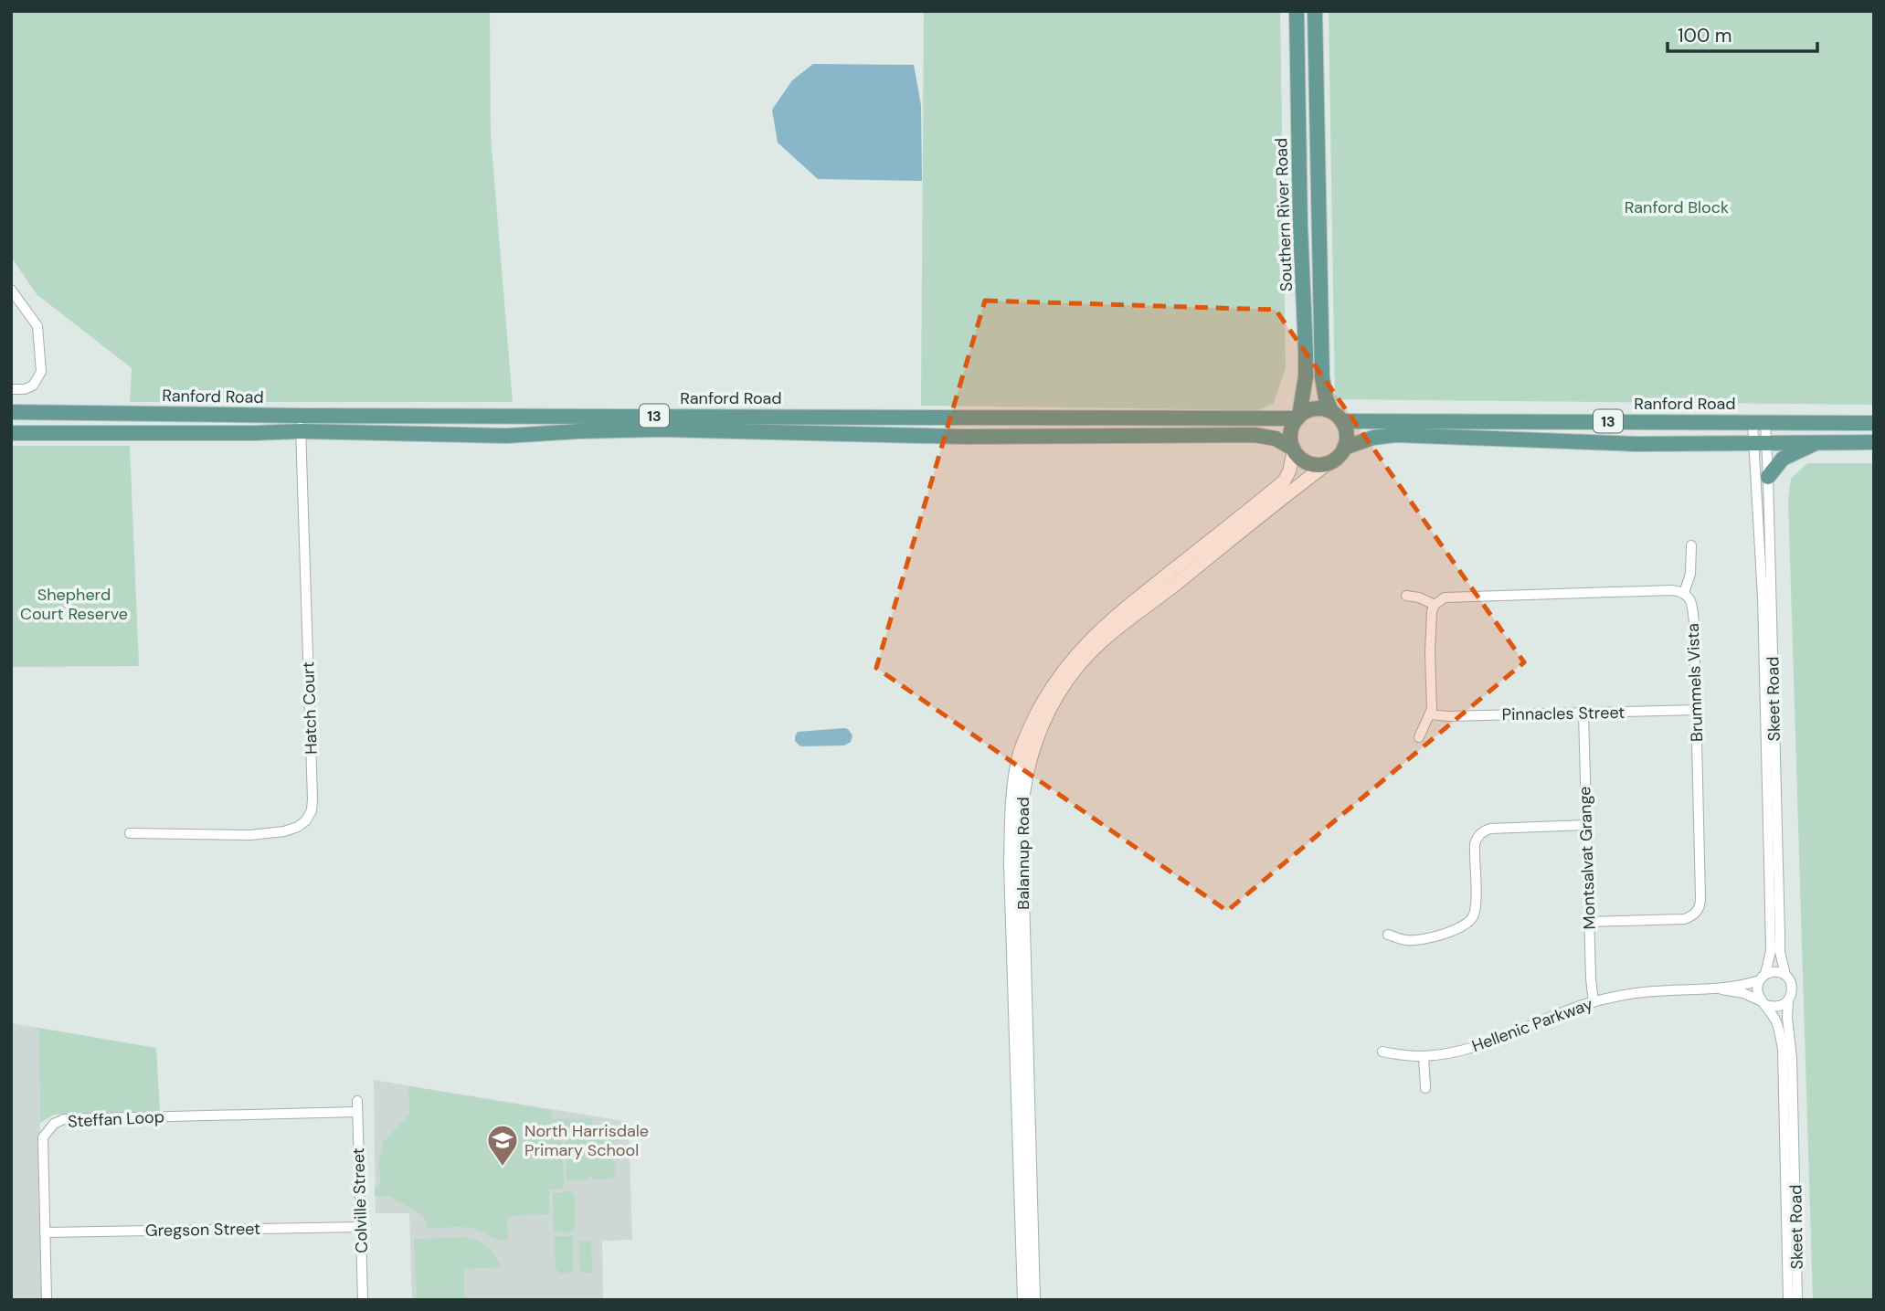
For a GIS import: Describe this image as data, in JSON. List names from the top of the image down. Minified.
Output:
{"streets":{"main road":["Southern River Road","Ranford Road","13"],"street":["Brummels Vista","Skeet Road","Hatch Court","Pinnacles Street","Balannup Road","Montsalvat Grange","Hellenic Parkway","Steffan Loop","Colville Street","Gregson Street"]},"crossings":[["Southern River Road","Ranford Road"],["Southern River Road","13"],["Southern River Road","Balannup Road"],["Ranford Road","13"],["Ranford Road","Skeet Road"],["Ranford Road","Hatch Court"],["Ranford Road","Balannup Road"],["13","Skeet Road"],["13","Balannup Road"],["Brummels Vista","Pinnacles Street"],["Brummels Vista","Montsalvat Grange"],["Skeet Road","Hellenic Parkway"],["Pinnacles Street","Montsalvat Grange"],["Montsalvat Grange","Hellenic Parkway"],["Steffan Loop","Colville Street"],["Steffan Loop","Gregson Street"],["Colville Street","Gregson Street"]],"parks":["Ranford Block","Shepherd Court Reserve"],"places":{"school or university":["North Harrisdale Primary School"]},"scale_bar":"100 m"}
